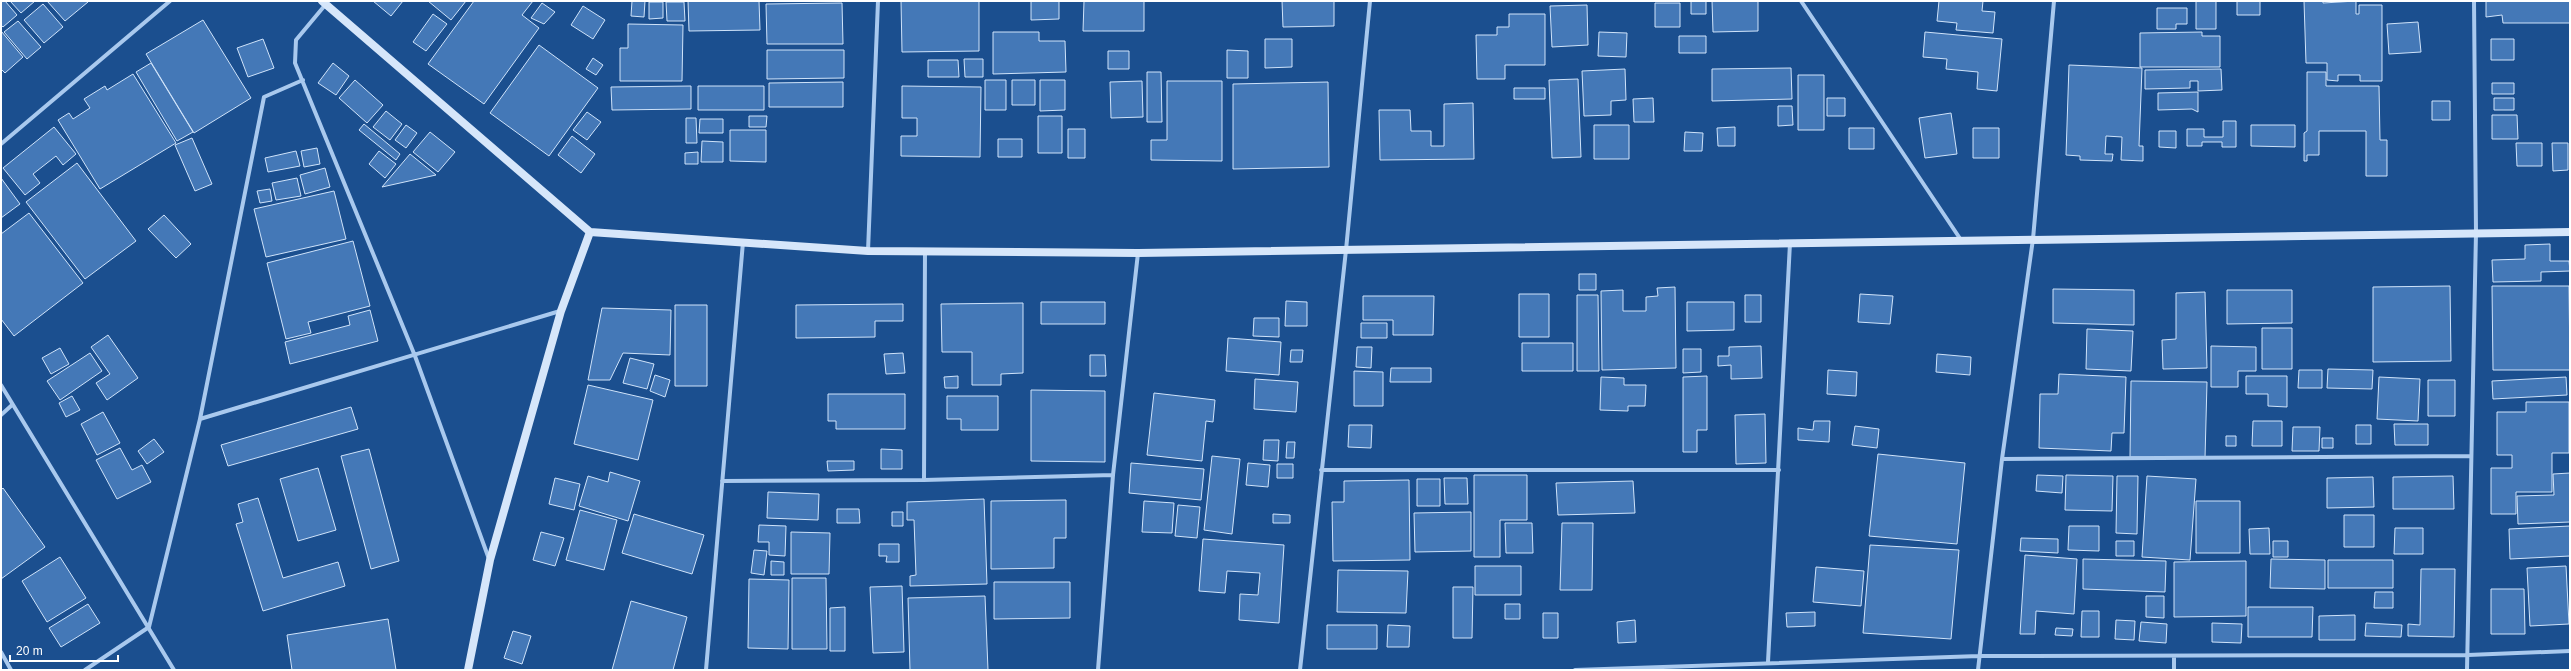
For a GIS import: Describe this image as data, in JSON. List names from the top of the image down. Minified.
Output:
{"scale_bar":"20 m"}
